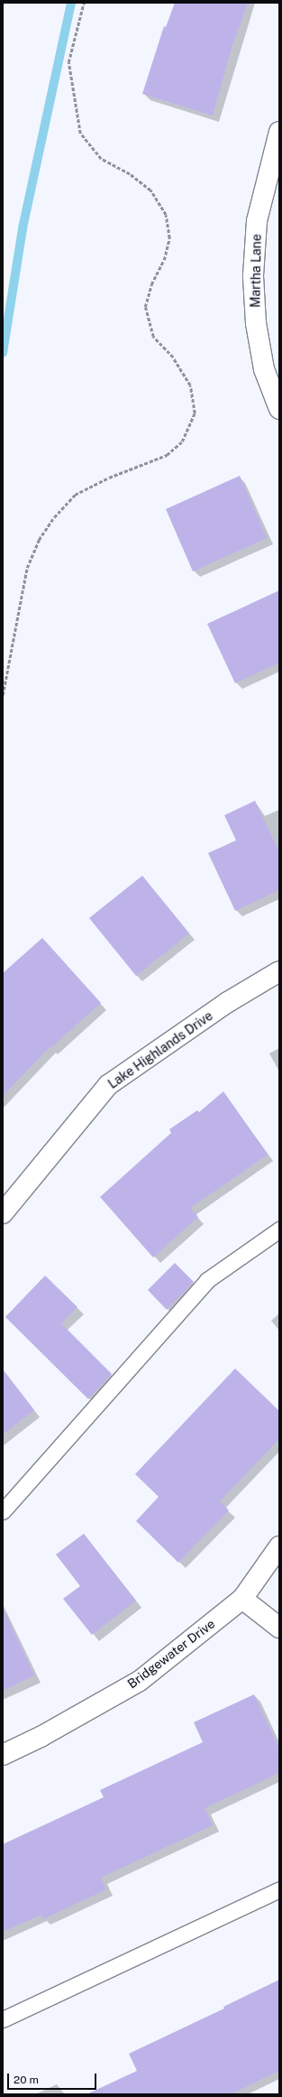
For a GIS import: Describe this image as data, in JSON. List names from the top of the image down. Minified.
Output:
{"streets":{"street":["Martha Lane","Lake Highlands Drive","Bridgewater Drive"]},"scale_bar":"20 m"}
